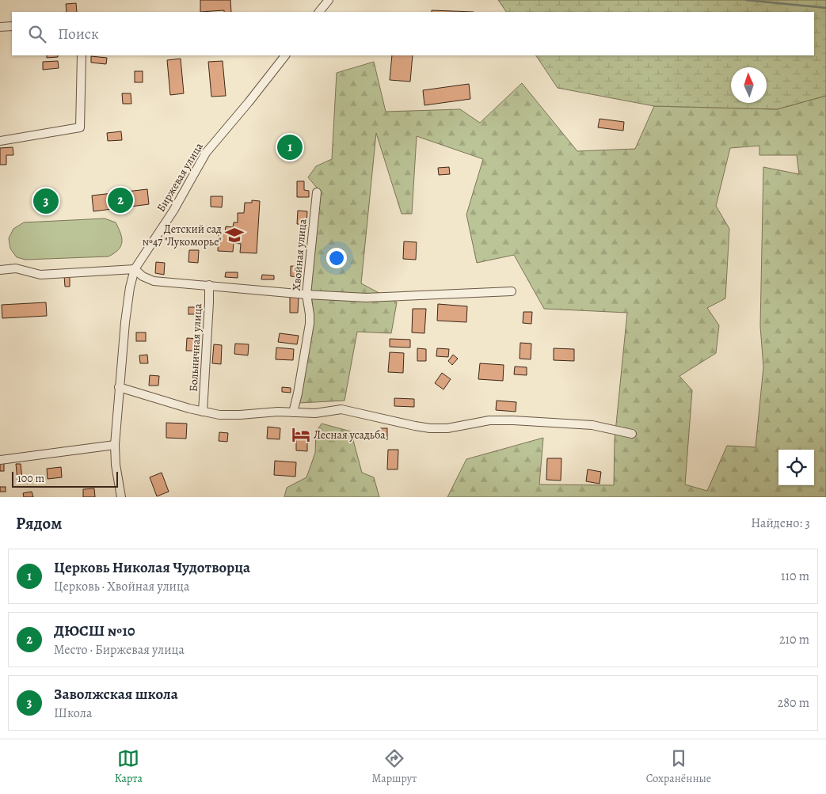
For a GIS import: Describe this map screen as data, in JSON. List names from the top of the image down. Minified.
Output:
{"streets":{"street":["Биржевая улица","Хвойная улица","Больничная улица"]},"places":{"school or university":["Детский сад №47 \"Лукоморье\""],"hotel":["Лесная усадьба"]},"scale_bar":"100 m","north":"top","page":{"search":"Поиск","pins":["1","2","3"],"scale":"100 m","heading":["Рядом","Найдено: 3"],"list":[{"mark":"1","name":"Церковь Николая Чудотворца","note":"Церковь · Хвойная улица","value":"110 m"},{"mark":"2","name":"ДЮСШ №10","note":"Место · Биржевая улица","value":"210 m"},{"mark":"3","name":"Заволжская школа","note":"Школа","value":"280 m"}],"nav":["Карта","Маршрут","Сохранённые"]}}
